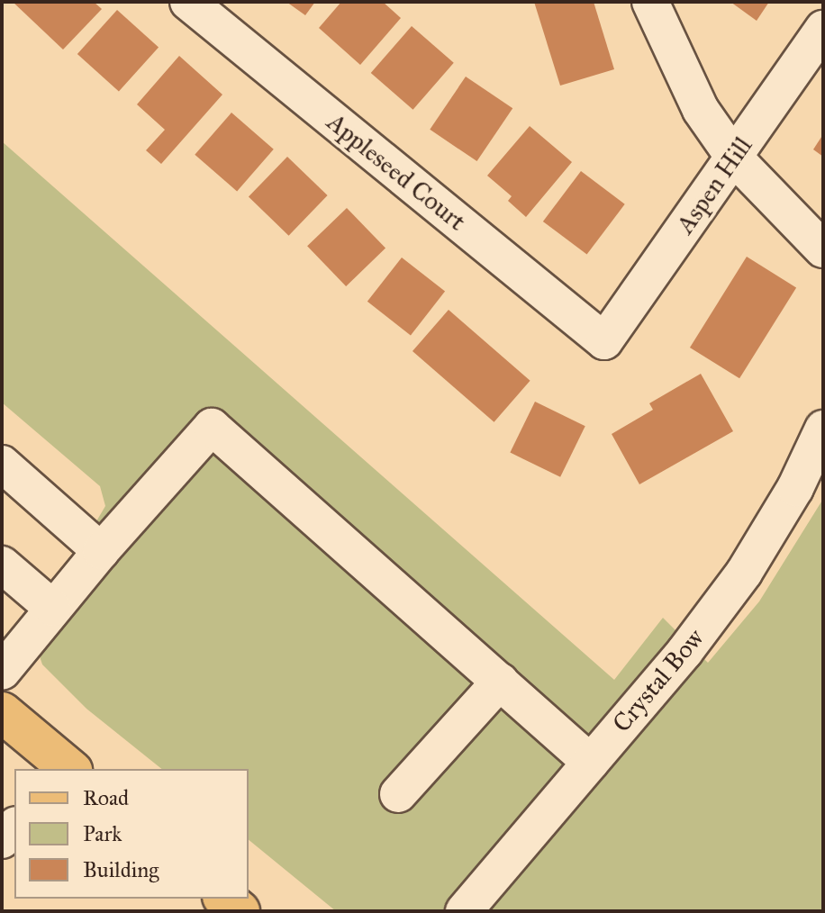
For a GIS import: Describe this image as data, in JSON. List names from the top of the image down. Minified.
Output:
{"streets":{"street":["Appleseed Court","Aspen Hill","Crystal Bow"]},"crossings":[["Appleseed Court","Aspen Hill"]],"legend":["Road","Park","Building"]}
